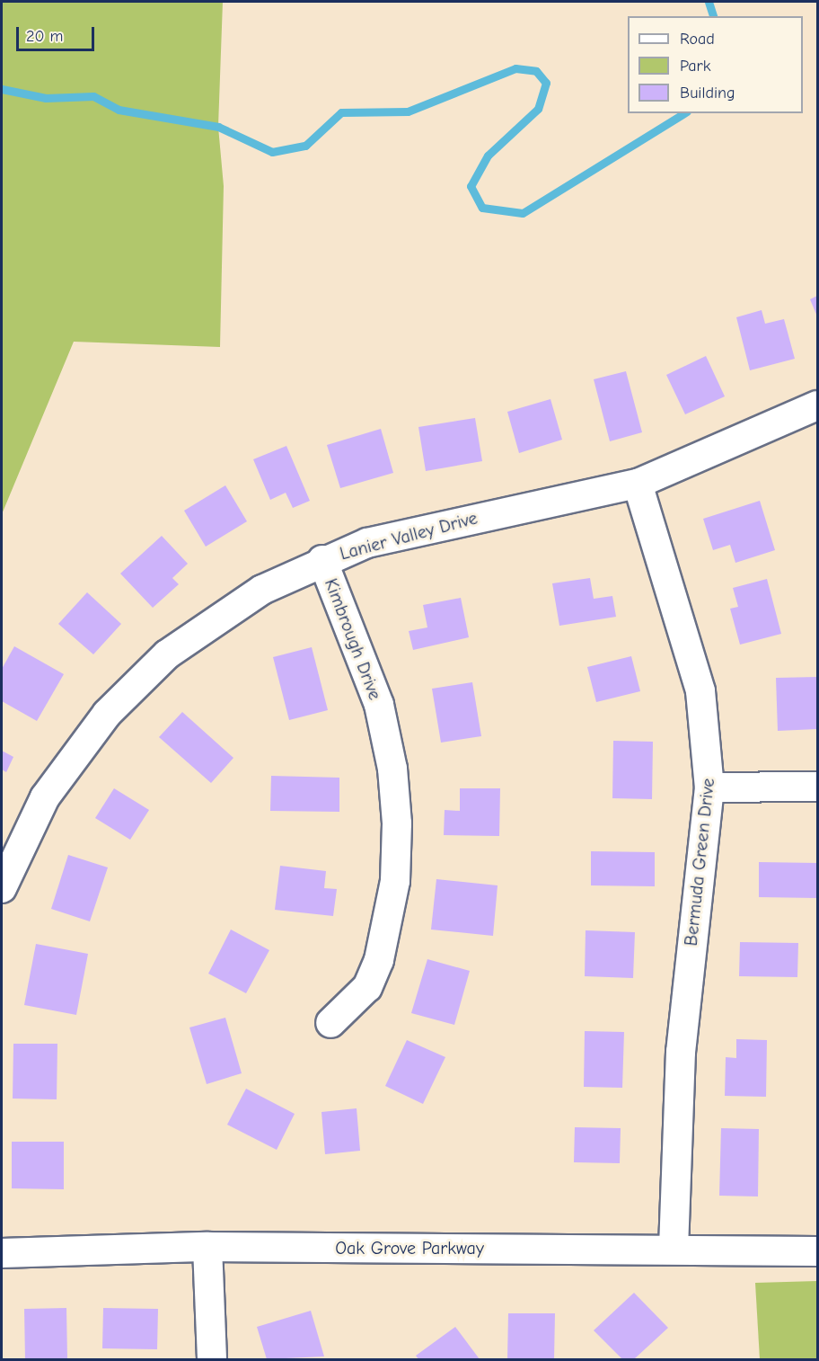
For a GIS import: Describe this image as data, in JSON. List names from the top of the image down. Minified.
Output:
{"streets":{"street":["Lanier Valley Drive","Kimbrough Drive","Bermuda Green Drive","Oak Grove Parkway"]},"crossings":[["Lanier Valley Drive","Kimbrough Drive"],["Lanier Valley Drive","Bermuda Green Drive"],["Bermuda Green Drive","Oak Grove Parkway"]],"legend":["Road","Park","Building"],"scale_bar":"20 m"}
